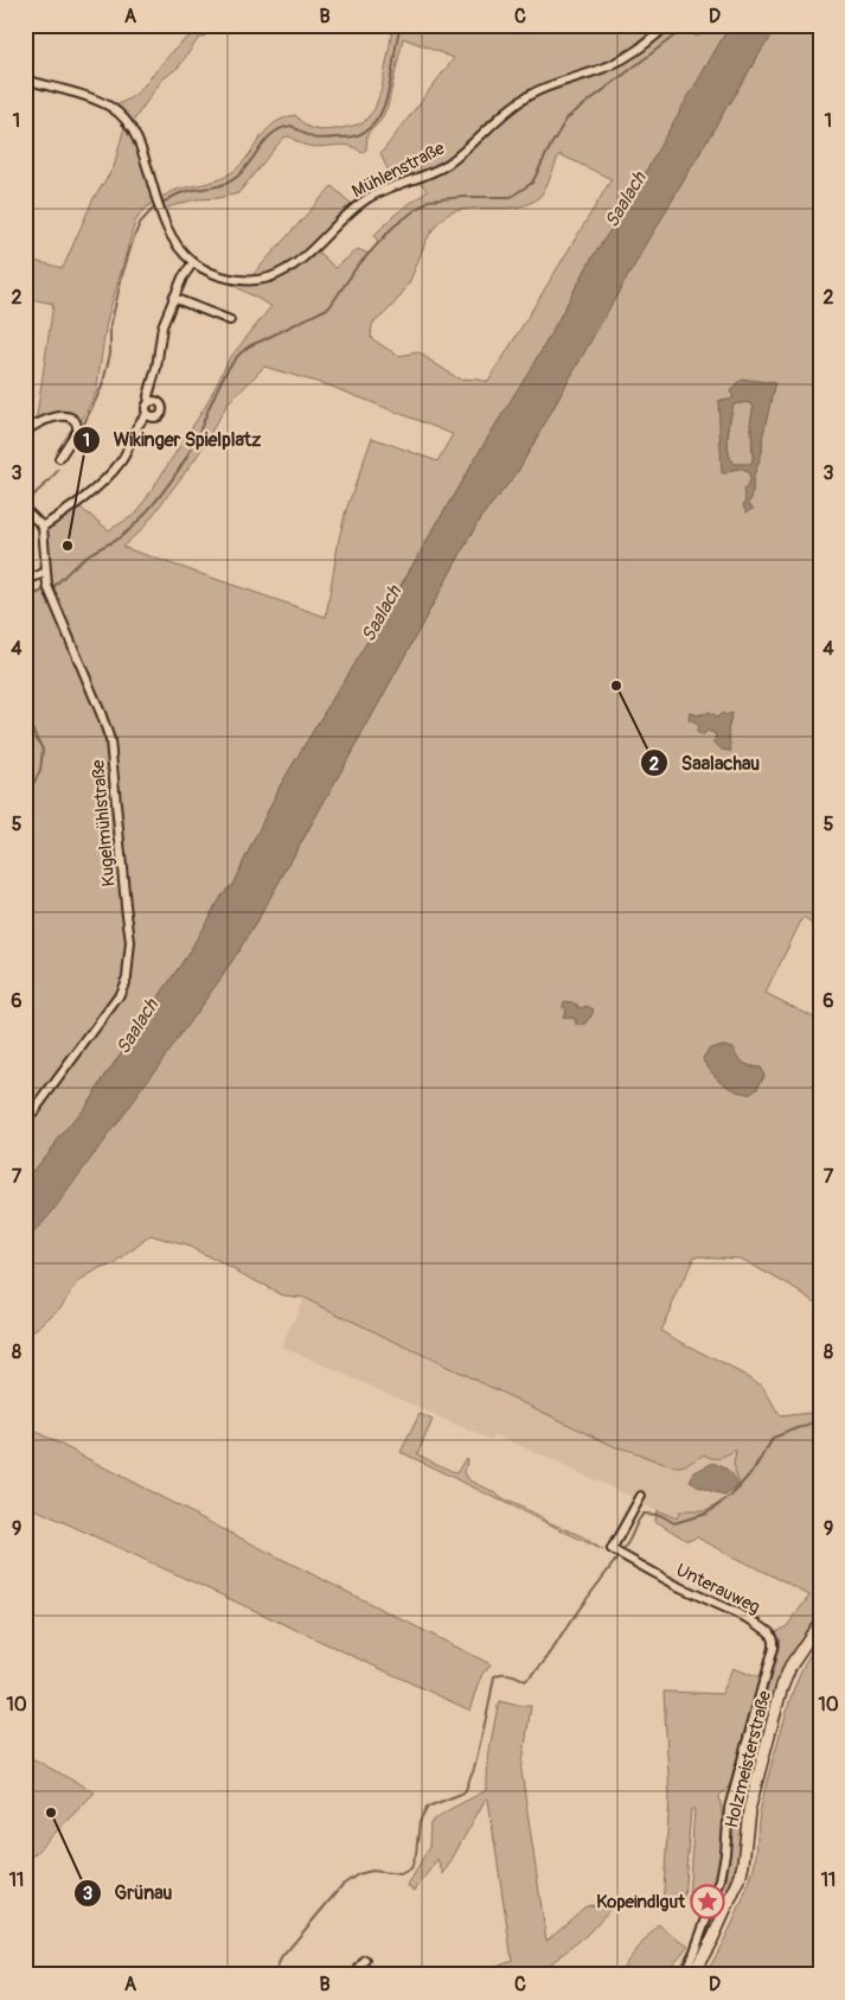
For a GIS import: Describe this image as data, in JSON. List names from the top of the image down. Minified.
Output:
{"streets":{"street":["Mühlenstraße","Kugelmühlstraße","Unterauweg","Holzmeisterstraße"]},"water":["Saalach"],"places":{"other":["Wikinger Spielplatz","Saalachau","Grünau"],"place":["Kopeindlgut"]},"grid":{"columns":["A","B","C","D"],"rows":["1","2","3","4","5","6","7","8","9","10","11"]}}
